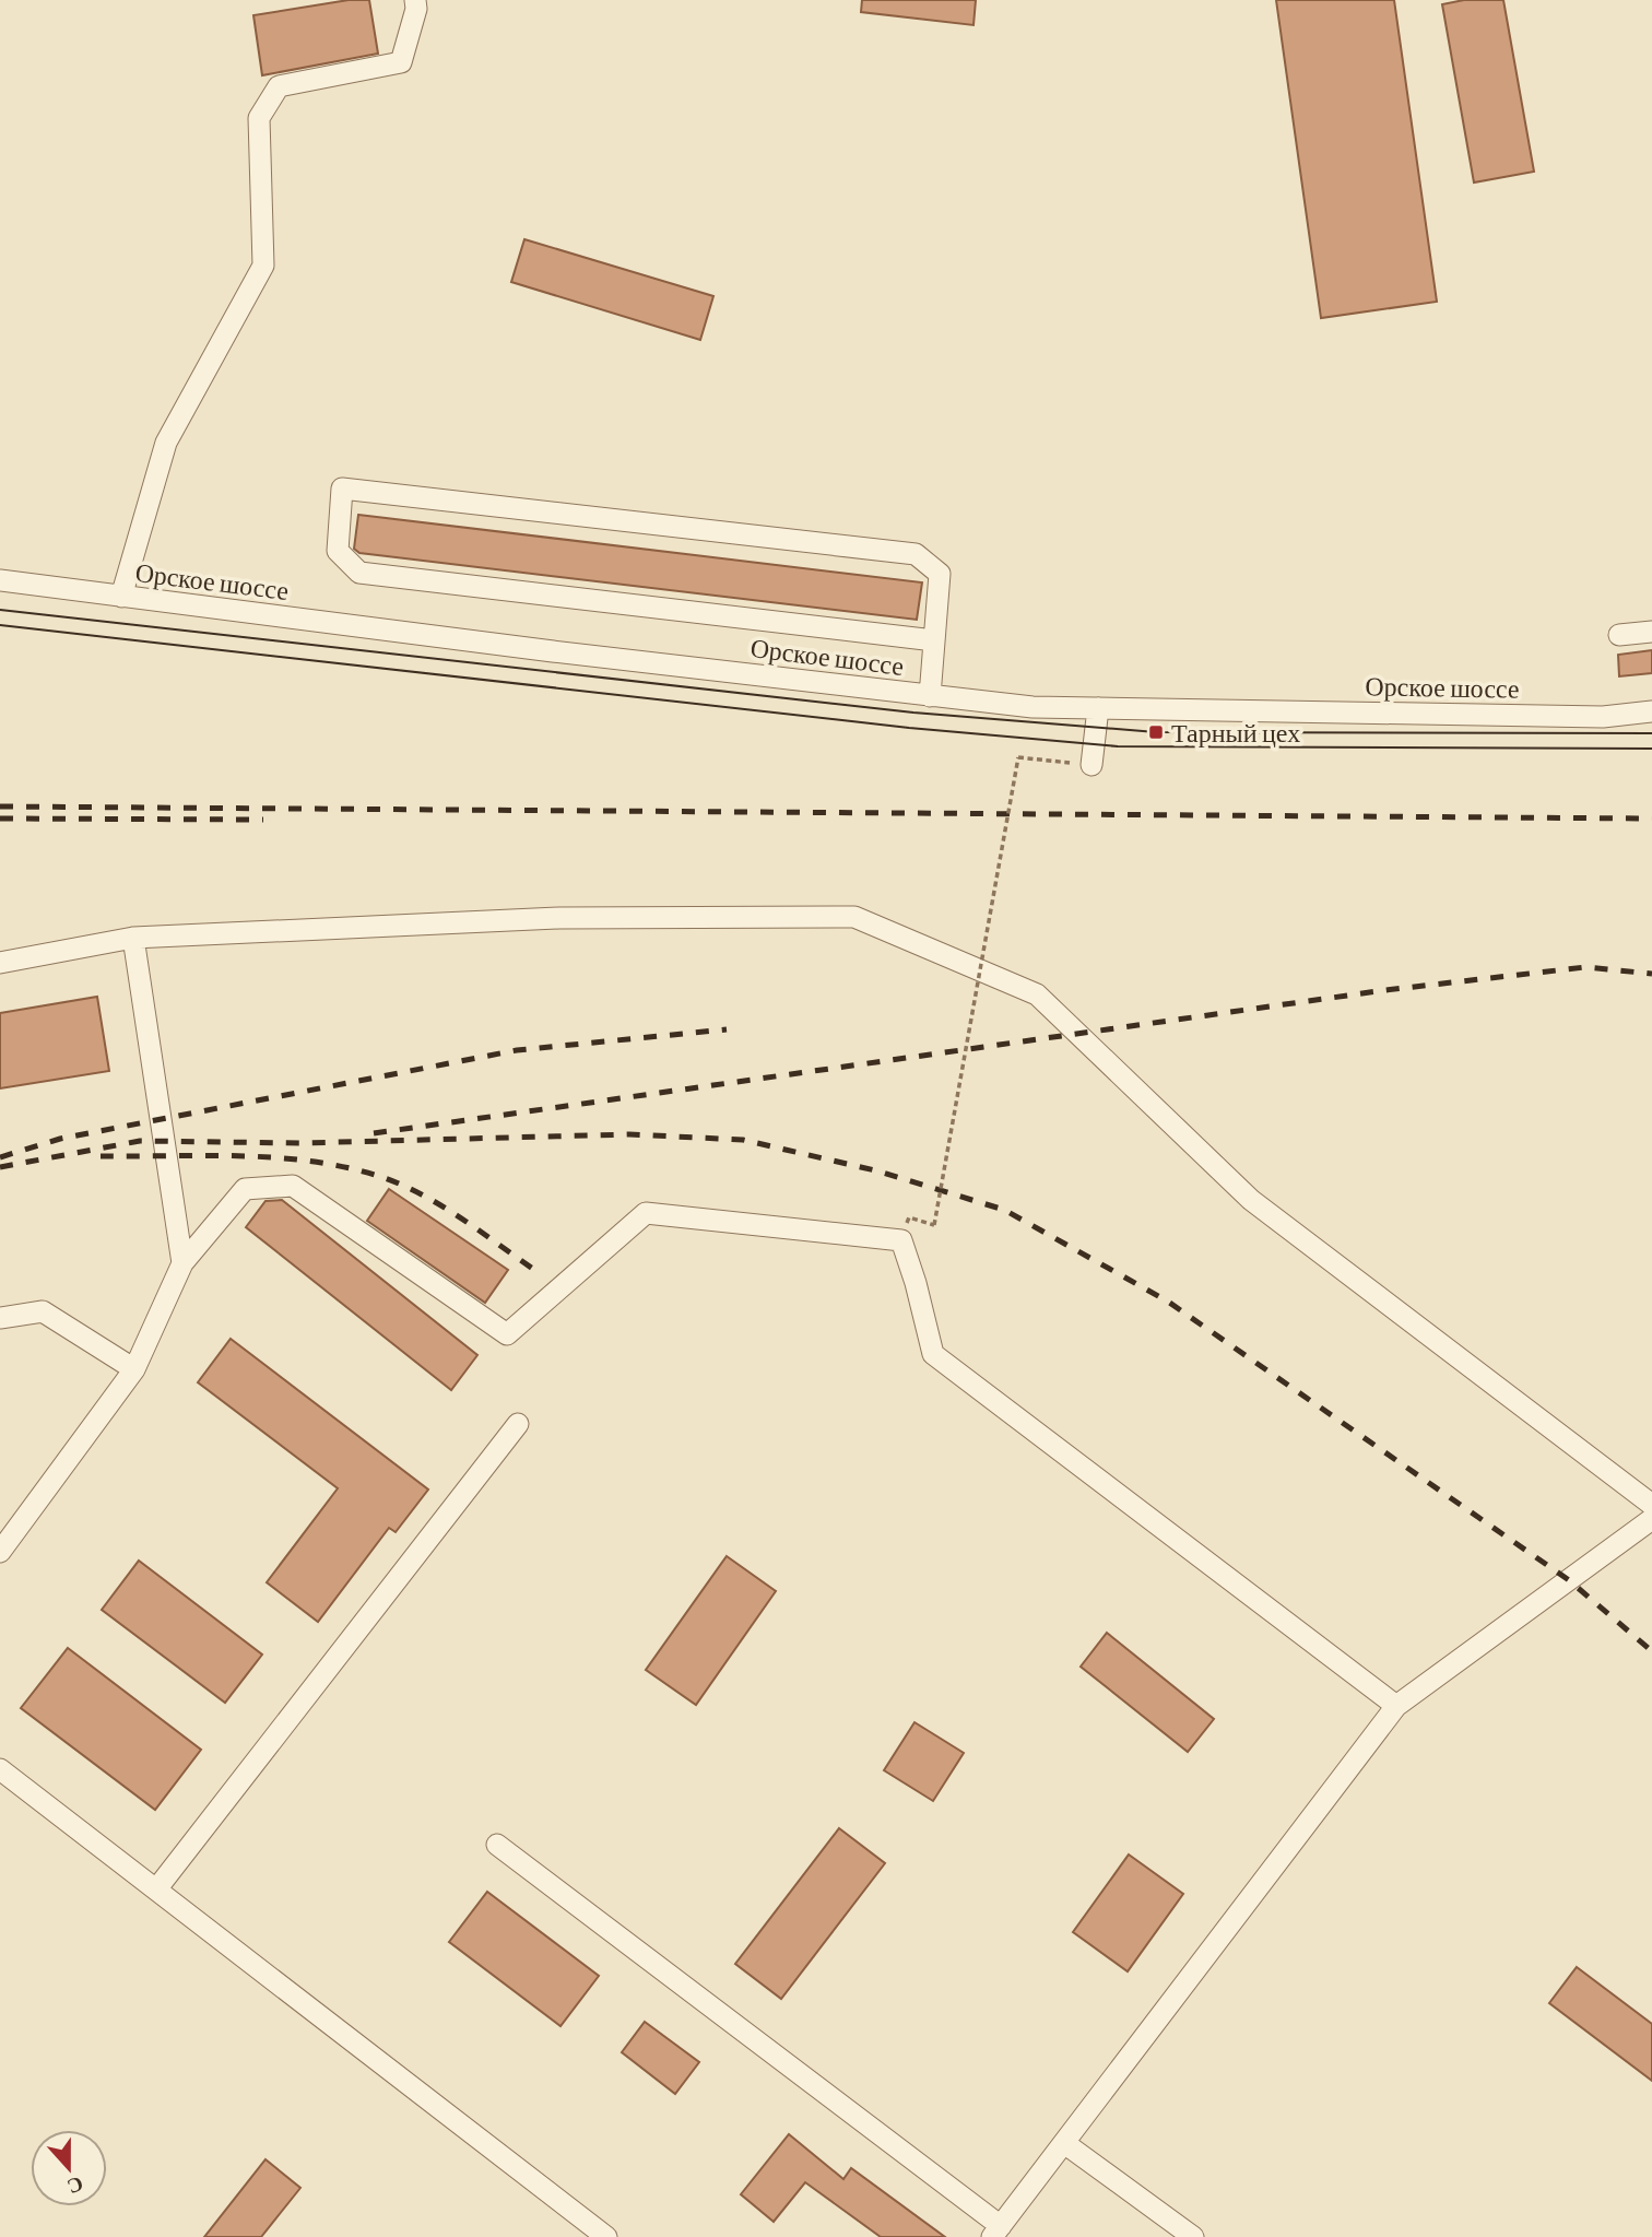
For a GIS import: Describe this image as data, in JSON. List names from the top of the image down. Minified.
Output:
{"streets":{"street":["Орское шоссе"]},"places":{"transit":["Тарный цех"]},"north":"bottom"}
